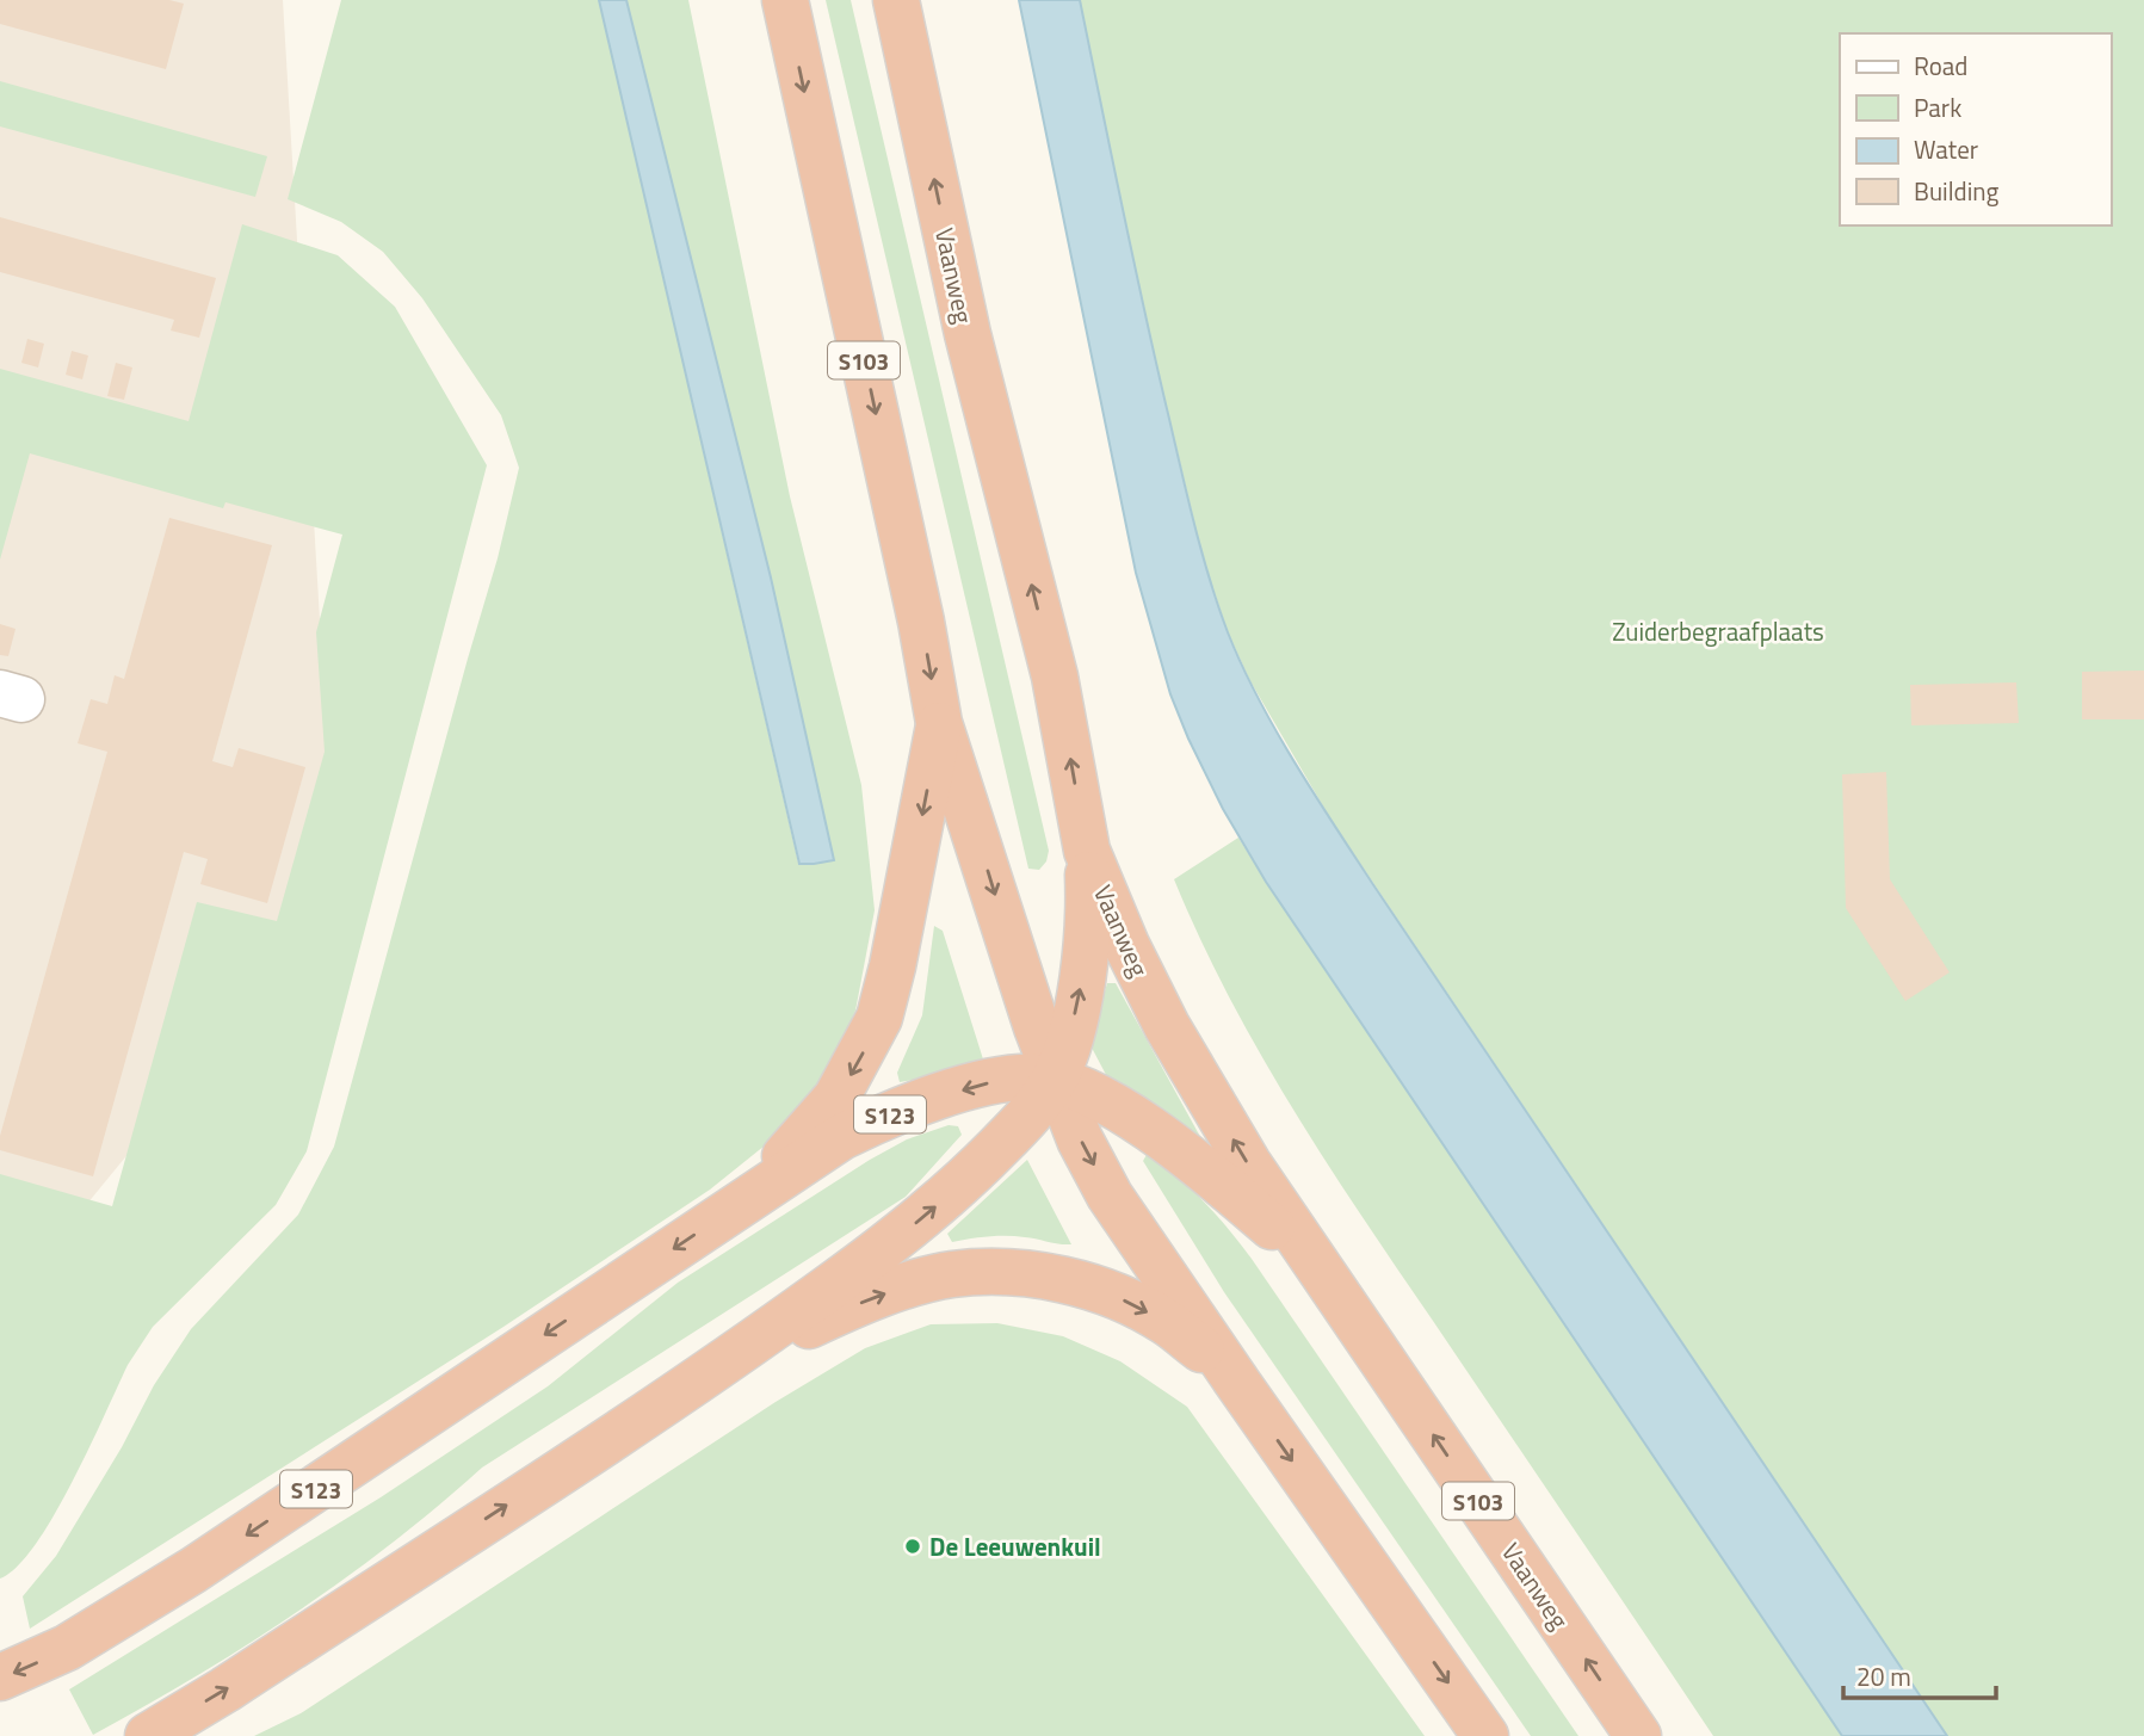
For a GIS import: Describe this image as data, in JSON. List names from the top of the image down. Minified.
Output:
{"streets":{"highway":["Vaanweg","S103","S123"]},"crossings":[["S103","S123"]],"parks":["Zuiderbegraafplaats"],"places":["De Leeuwenkuil"],"legend":["Road","Park","Water","Building"],"scale_bar":"20 m"}
